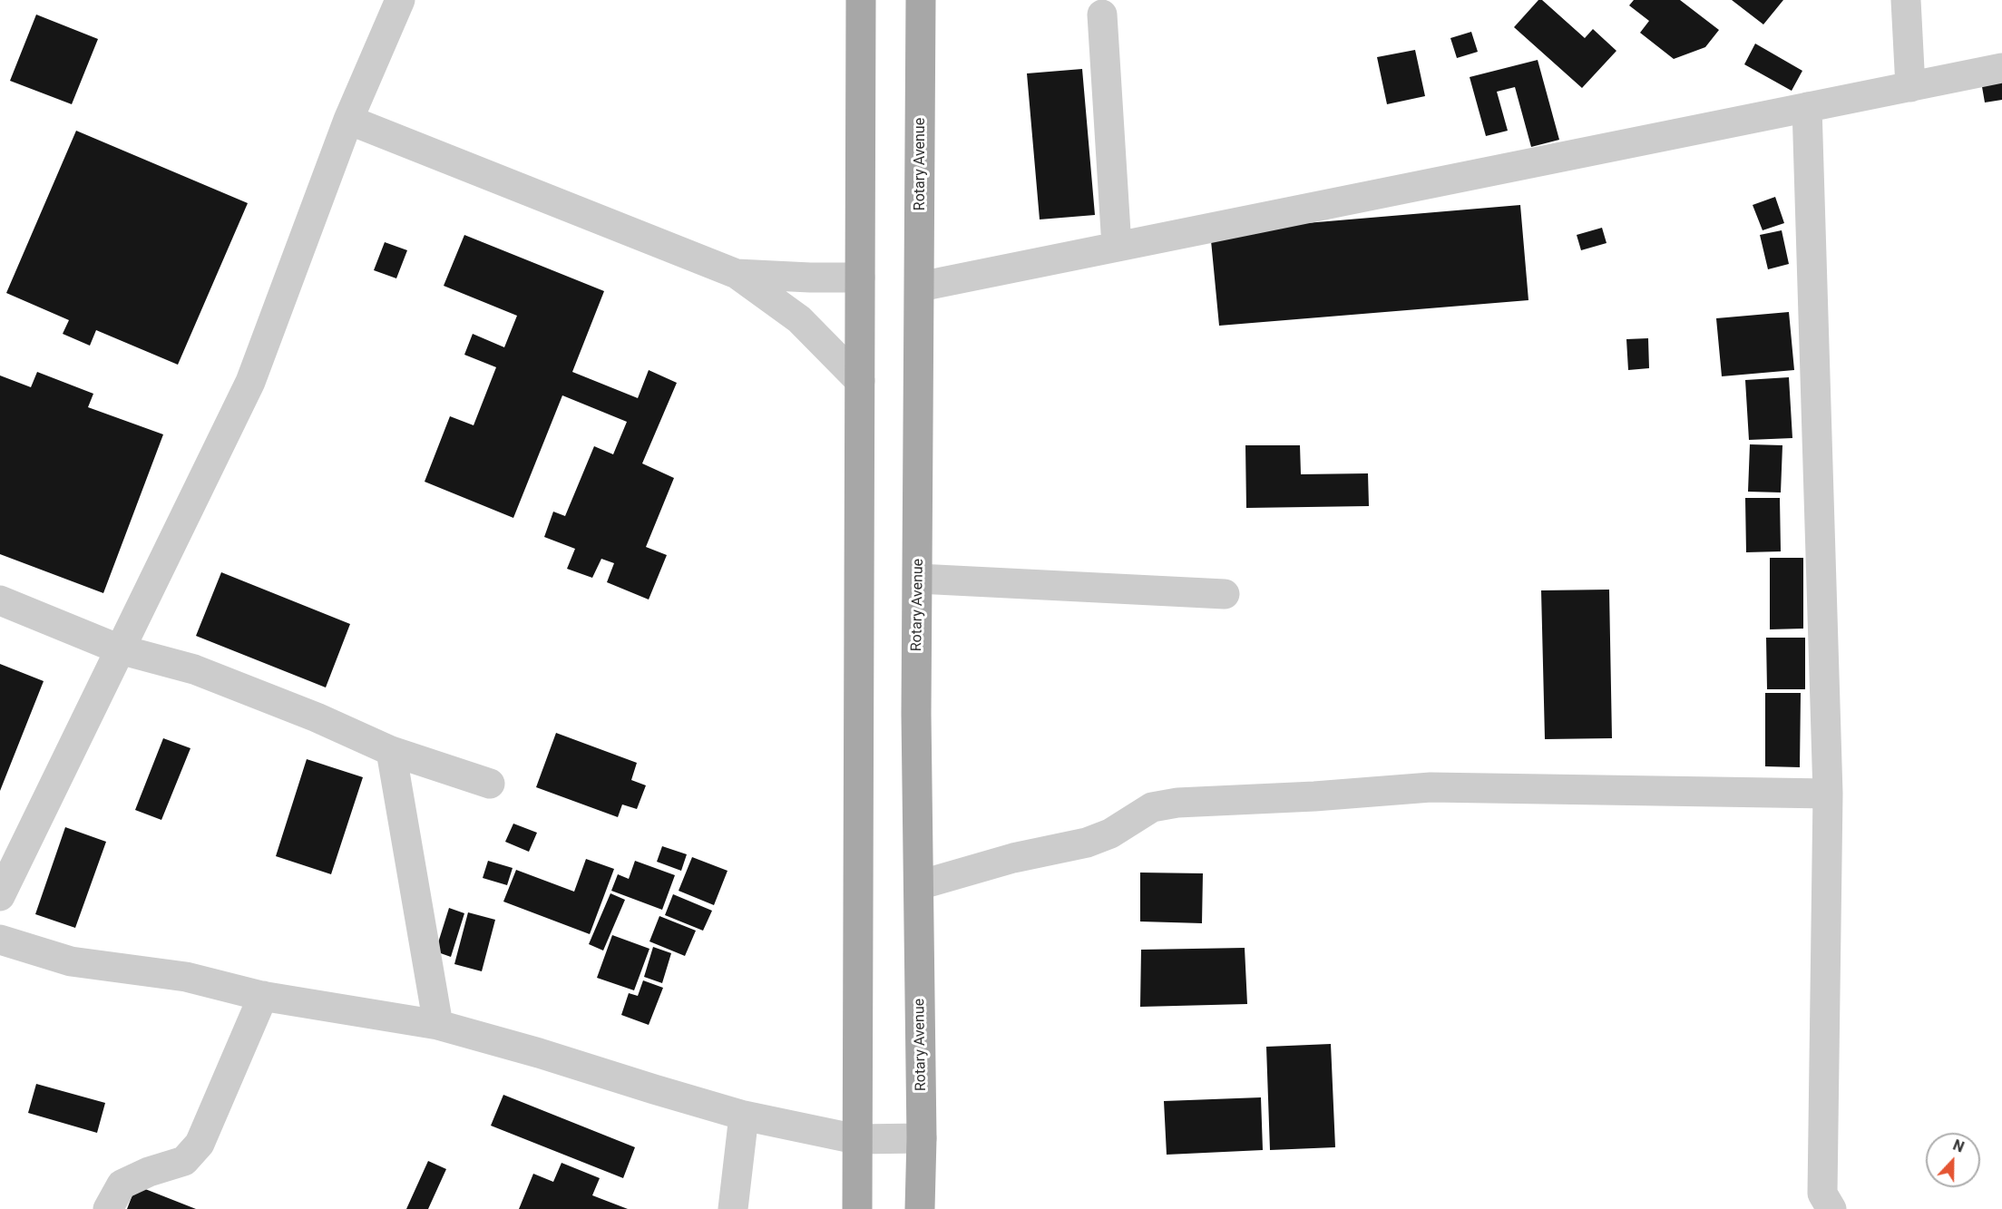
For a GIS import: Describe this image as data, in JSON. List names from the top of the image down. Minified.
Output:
{"streets":{"main road":["Rotary Avenue"]},"north":"top"}
